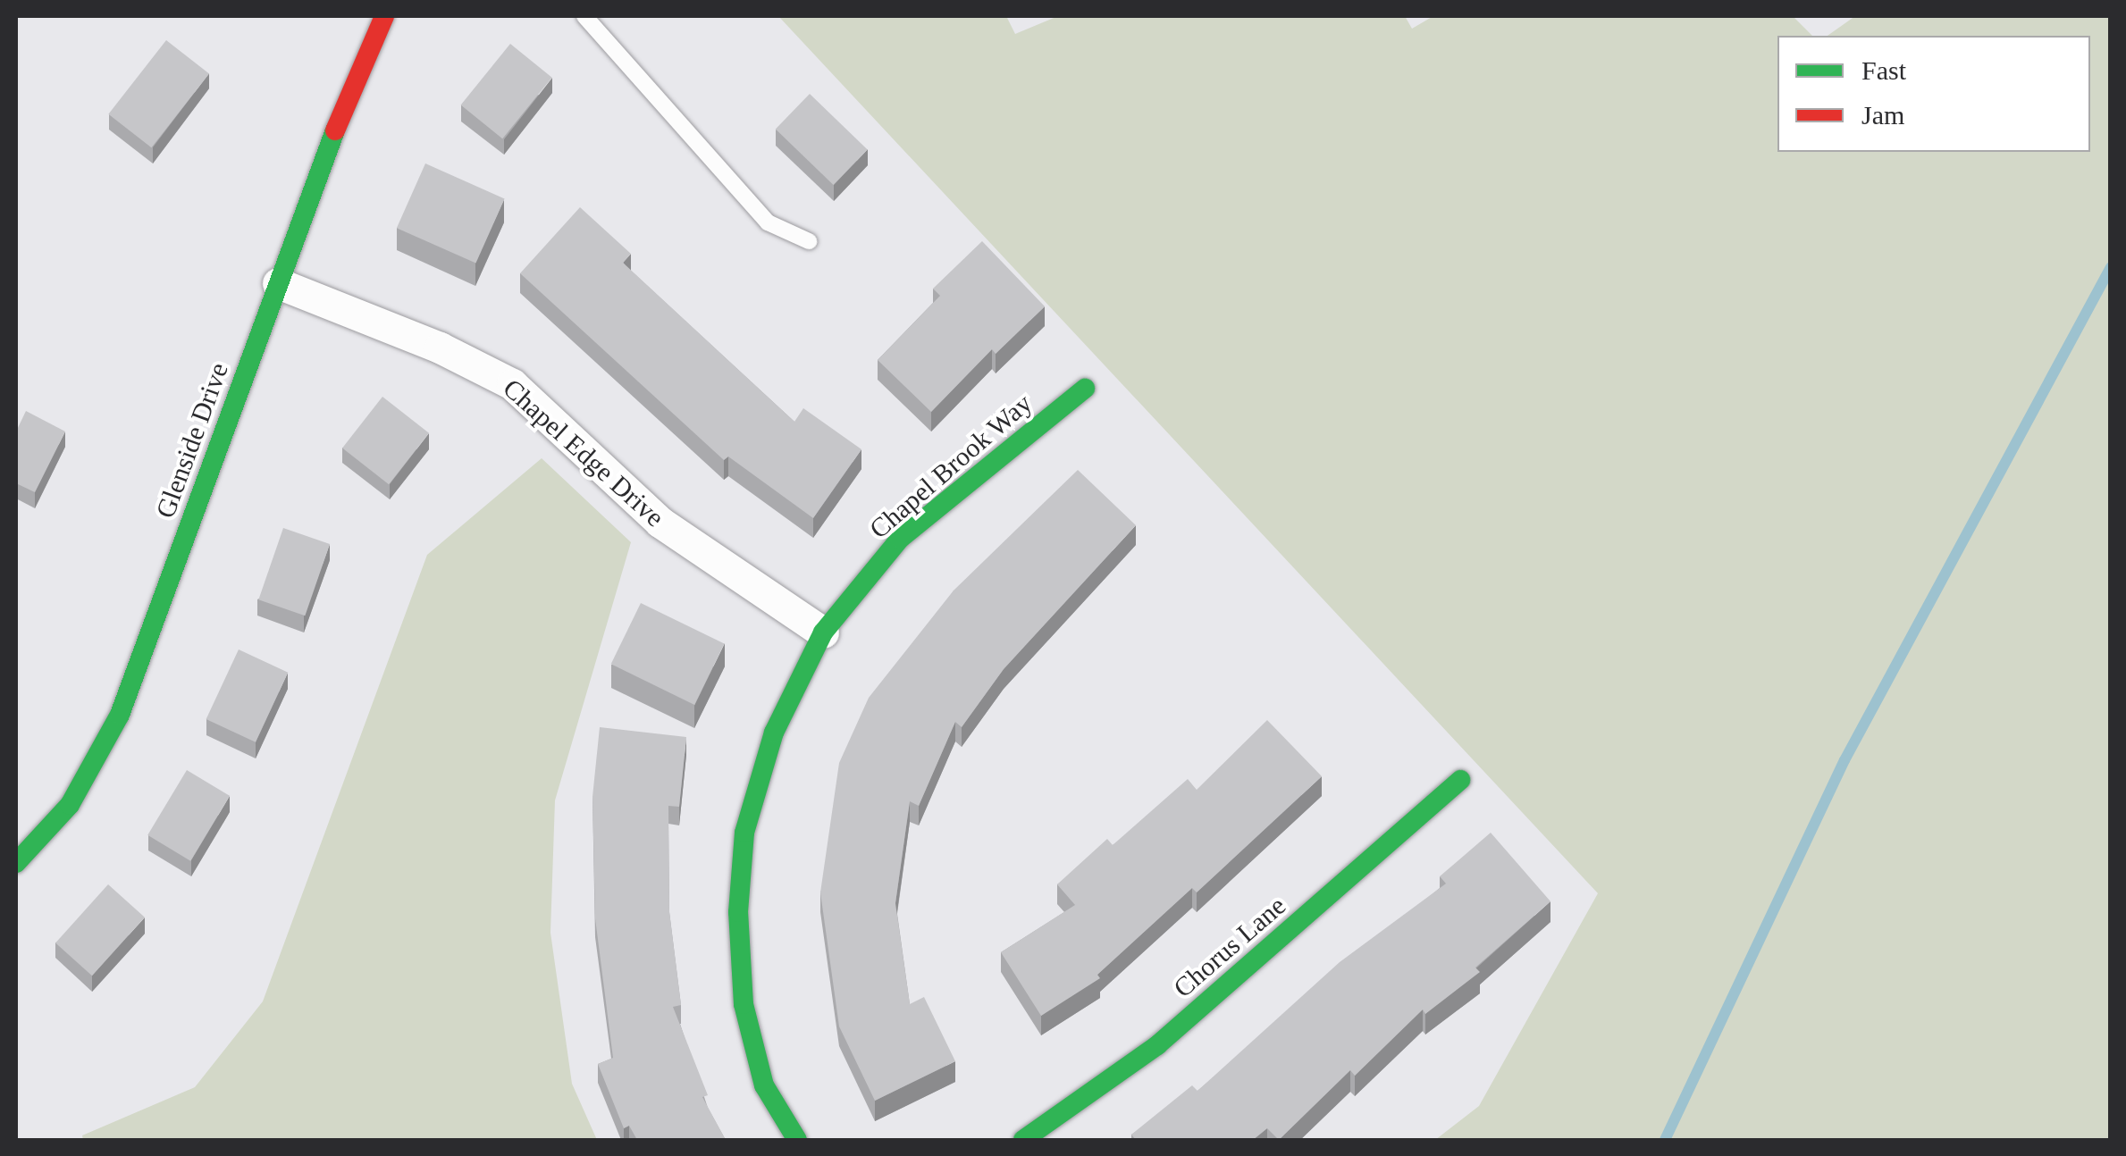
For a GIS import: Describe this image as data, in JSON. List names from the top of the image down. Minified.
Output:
{"streets":{"street":["Glenside Drive","Chapel Edge Drive","Chapel Brook Way","Chorus Lane"]},"crossings":[["Glenside Drive","Chapel Edge Drive"],["Chapel Edge Drive","Chapel Brook Way"]],"legend":["Fast","Jam"]}
